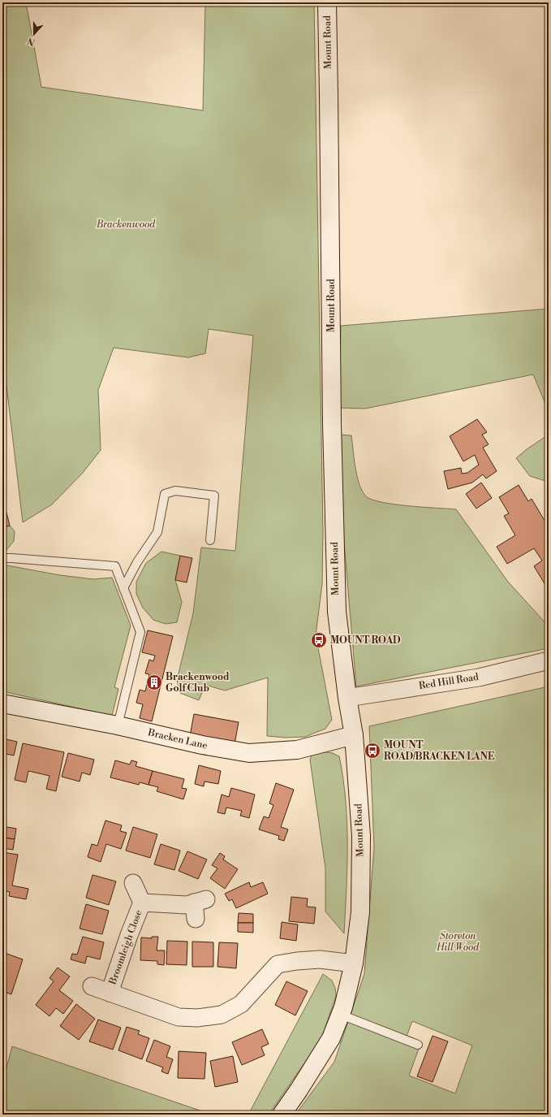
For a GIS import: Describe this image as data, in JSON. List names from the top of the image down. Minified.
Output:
{"streets":{"main road":["Mount Road","Bracken Lane"],"street":["Red Hill Road","Broomleigh Close"]},"crossings":[["Mount Road","Red Hill Road"],["Mount Road","Bracken Lane"],["Mount Road","Broomleigh Close"]],"parks":["Brackenwood","Storeton Hill Wood"],"places":{"bus stop":["MOUNT ROAD","MOUNT ROAD/BRACKEN LANE"],"building":["Brackenwood Golf Club"]},"north":"bottom"}
